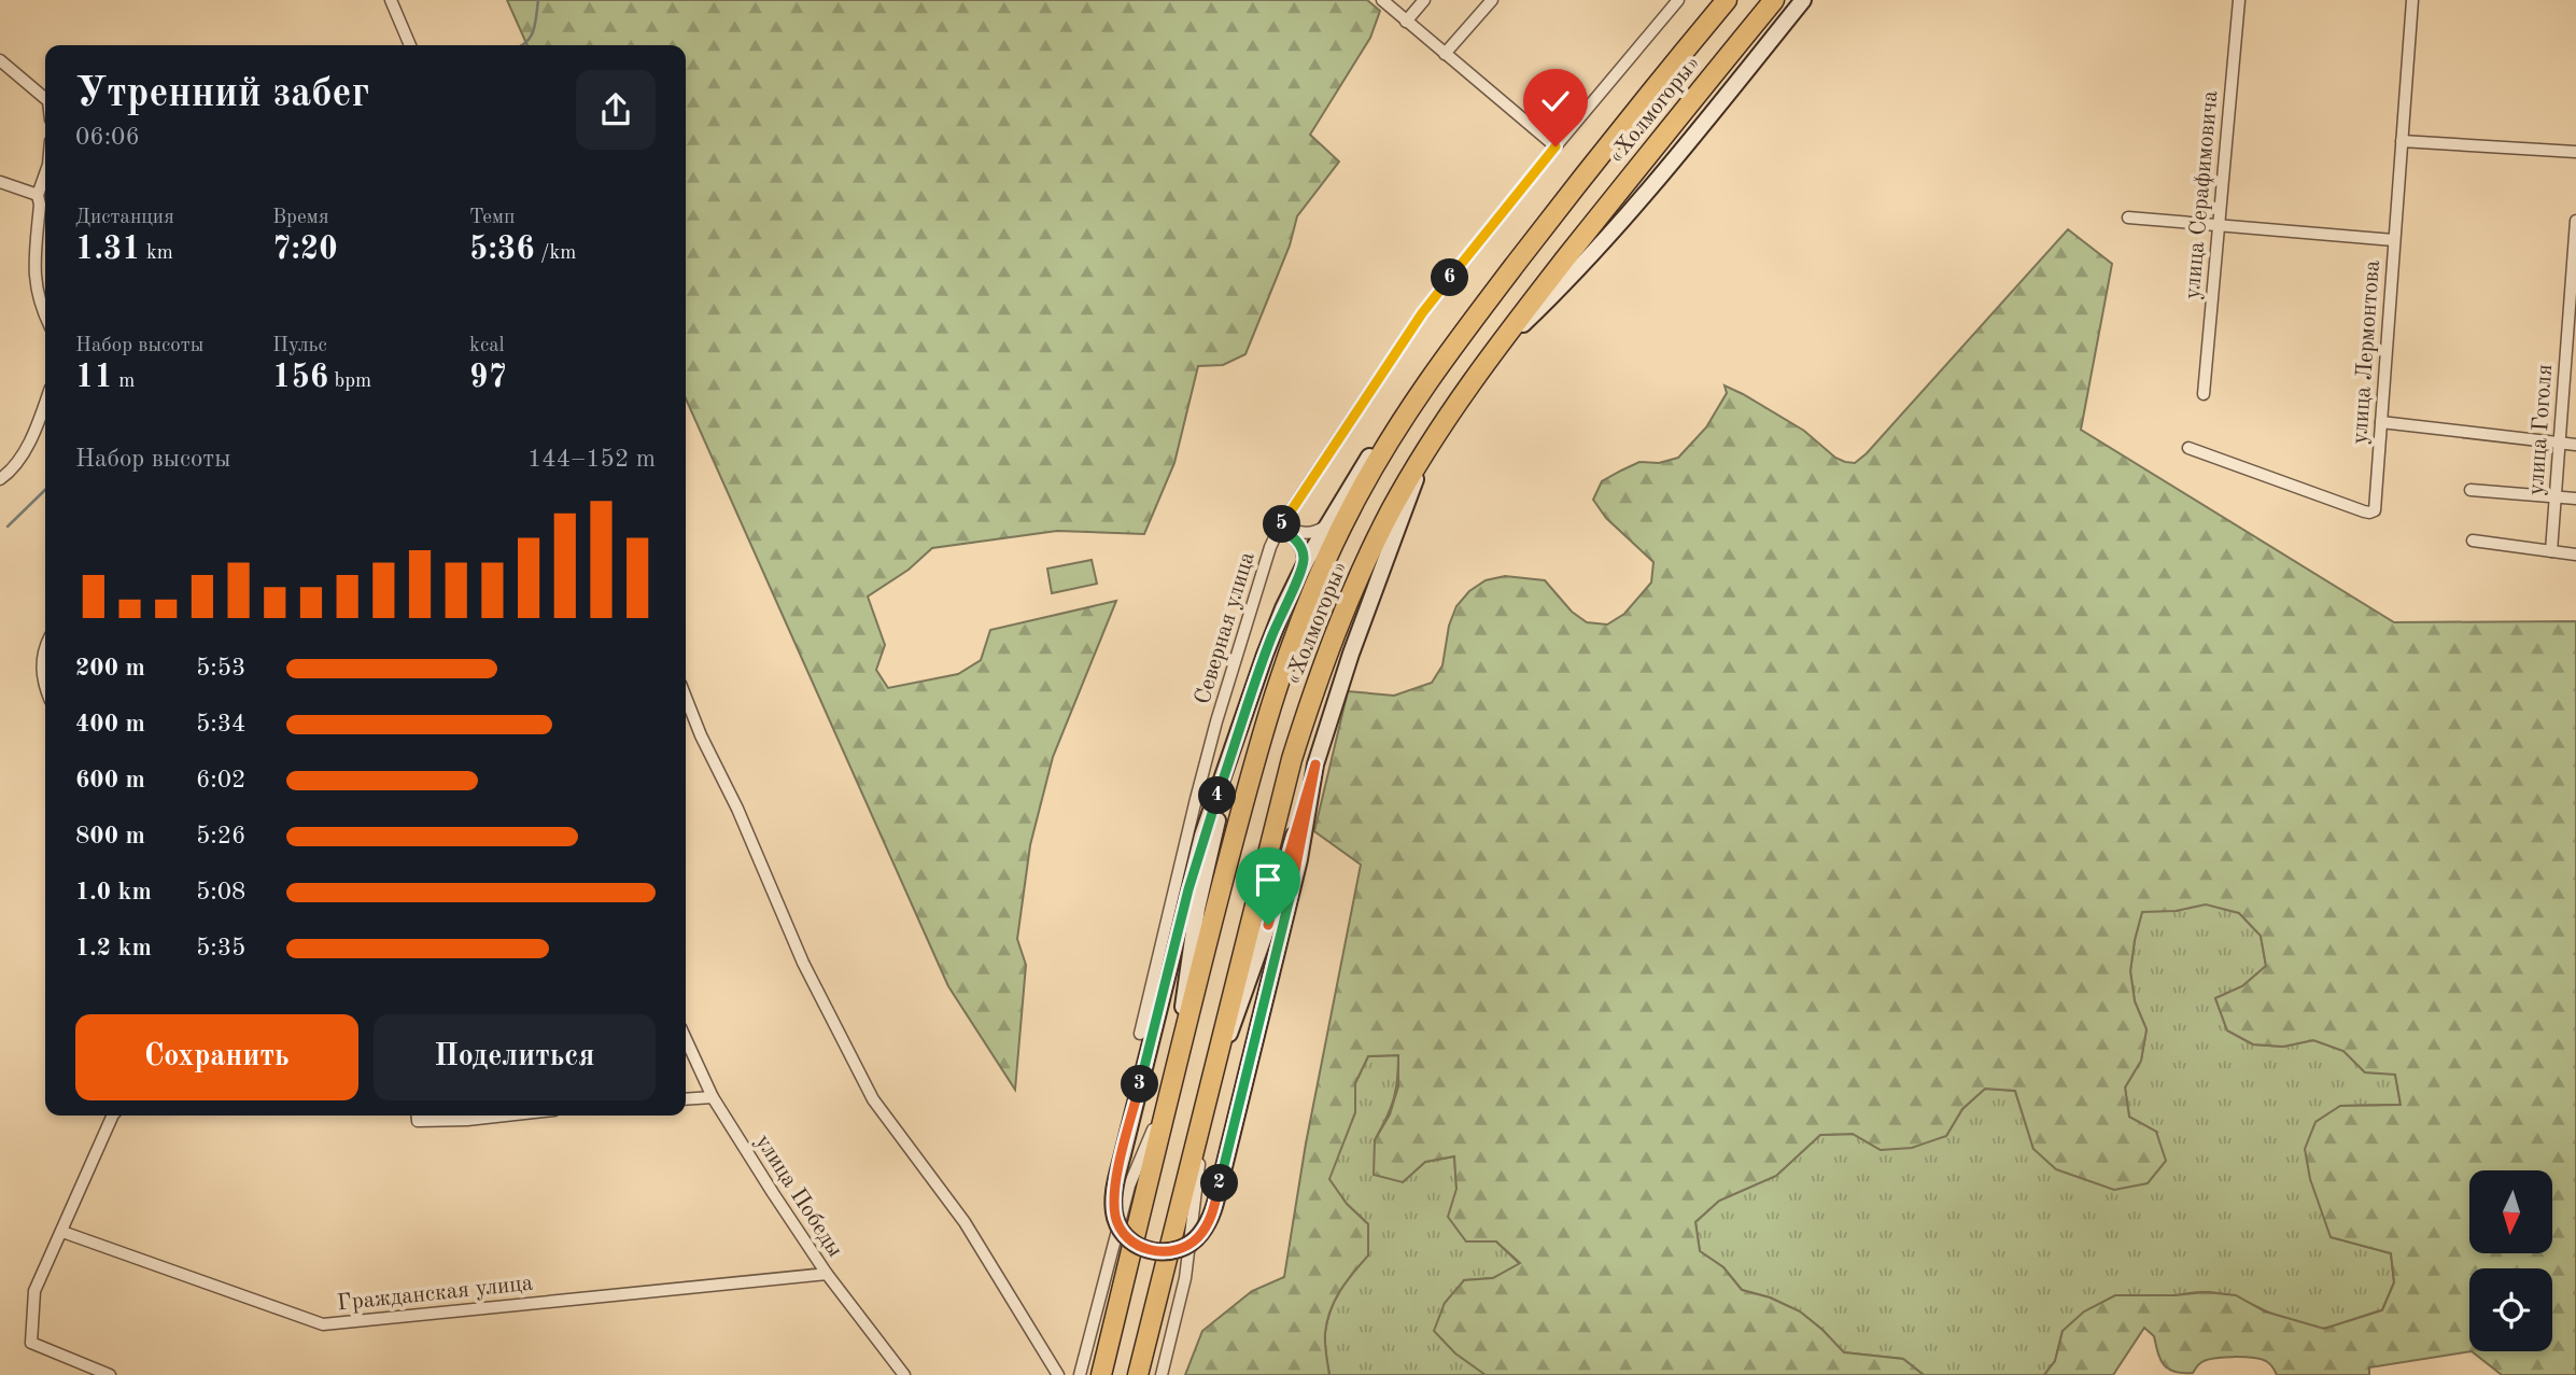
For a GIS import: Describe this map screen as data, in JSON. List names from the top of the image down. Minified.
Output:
{"streets":{"highway":["«Холмогоры»"],"street":["улица Серафимовича","улица Лермонтова","улица Гоголя","Северная улица","улица Победы","Гражданская улица"]},"crossings":[["улица Победы","Гражданская улица"]],"north":"bottom","page":{"heading":["Утренний забег","06:06"],"stats":[["Дистанция","1.31 km"],["Время","7:20"],["Темп","5:36 /km"],["Набор высоты","11 m"],["Пульс","156 bpm"],["kcal","97"]],"pins":["6","5","4","3","2"],"chart":["Набор высоты","144–152 m"],"list":[{"name":"200 m","note":"5:53"},{"name":"400 m","note":"5:34"},{"name":"600 m","note":"6:02"},{"name":"800 m","note":"5:26"},{"name":"1.0 km","note":"5:08"},{"name":"1.2 km","note":"5:35"}],"buttons":["Сохранить","Поделиться"]}}
